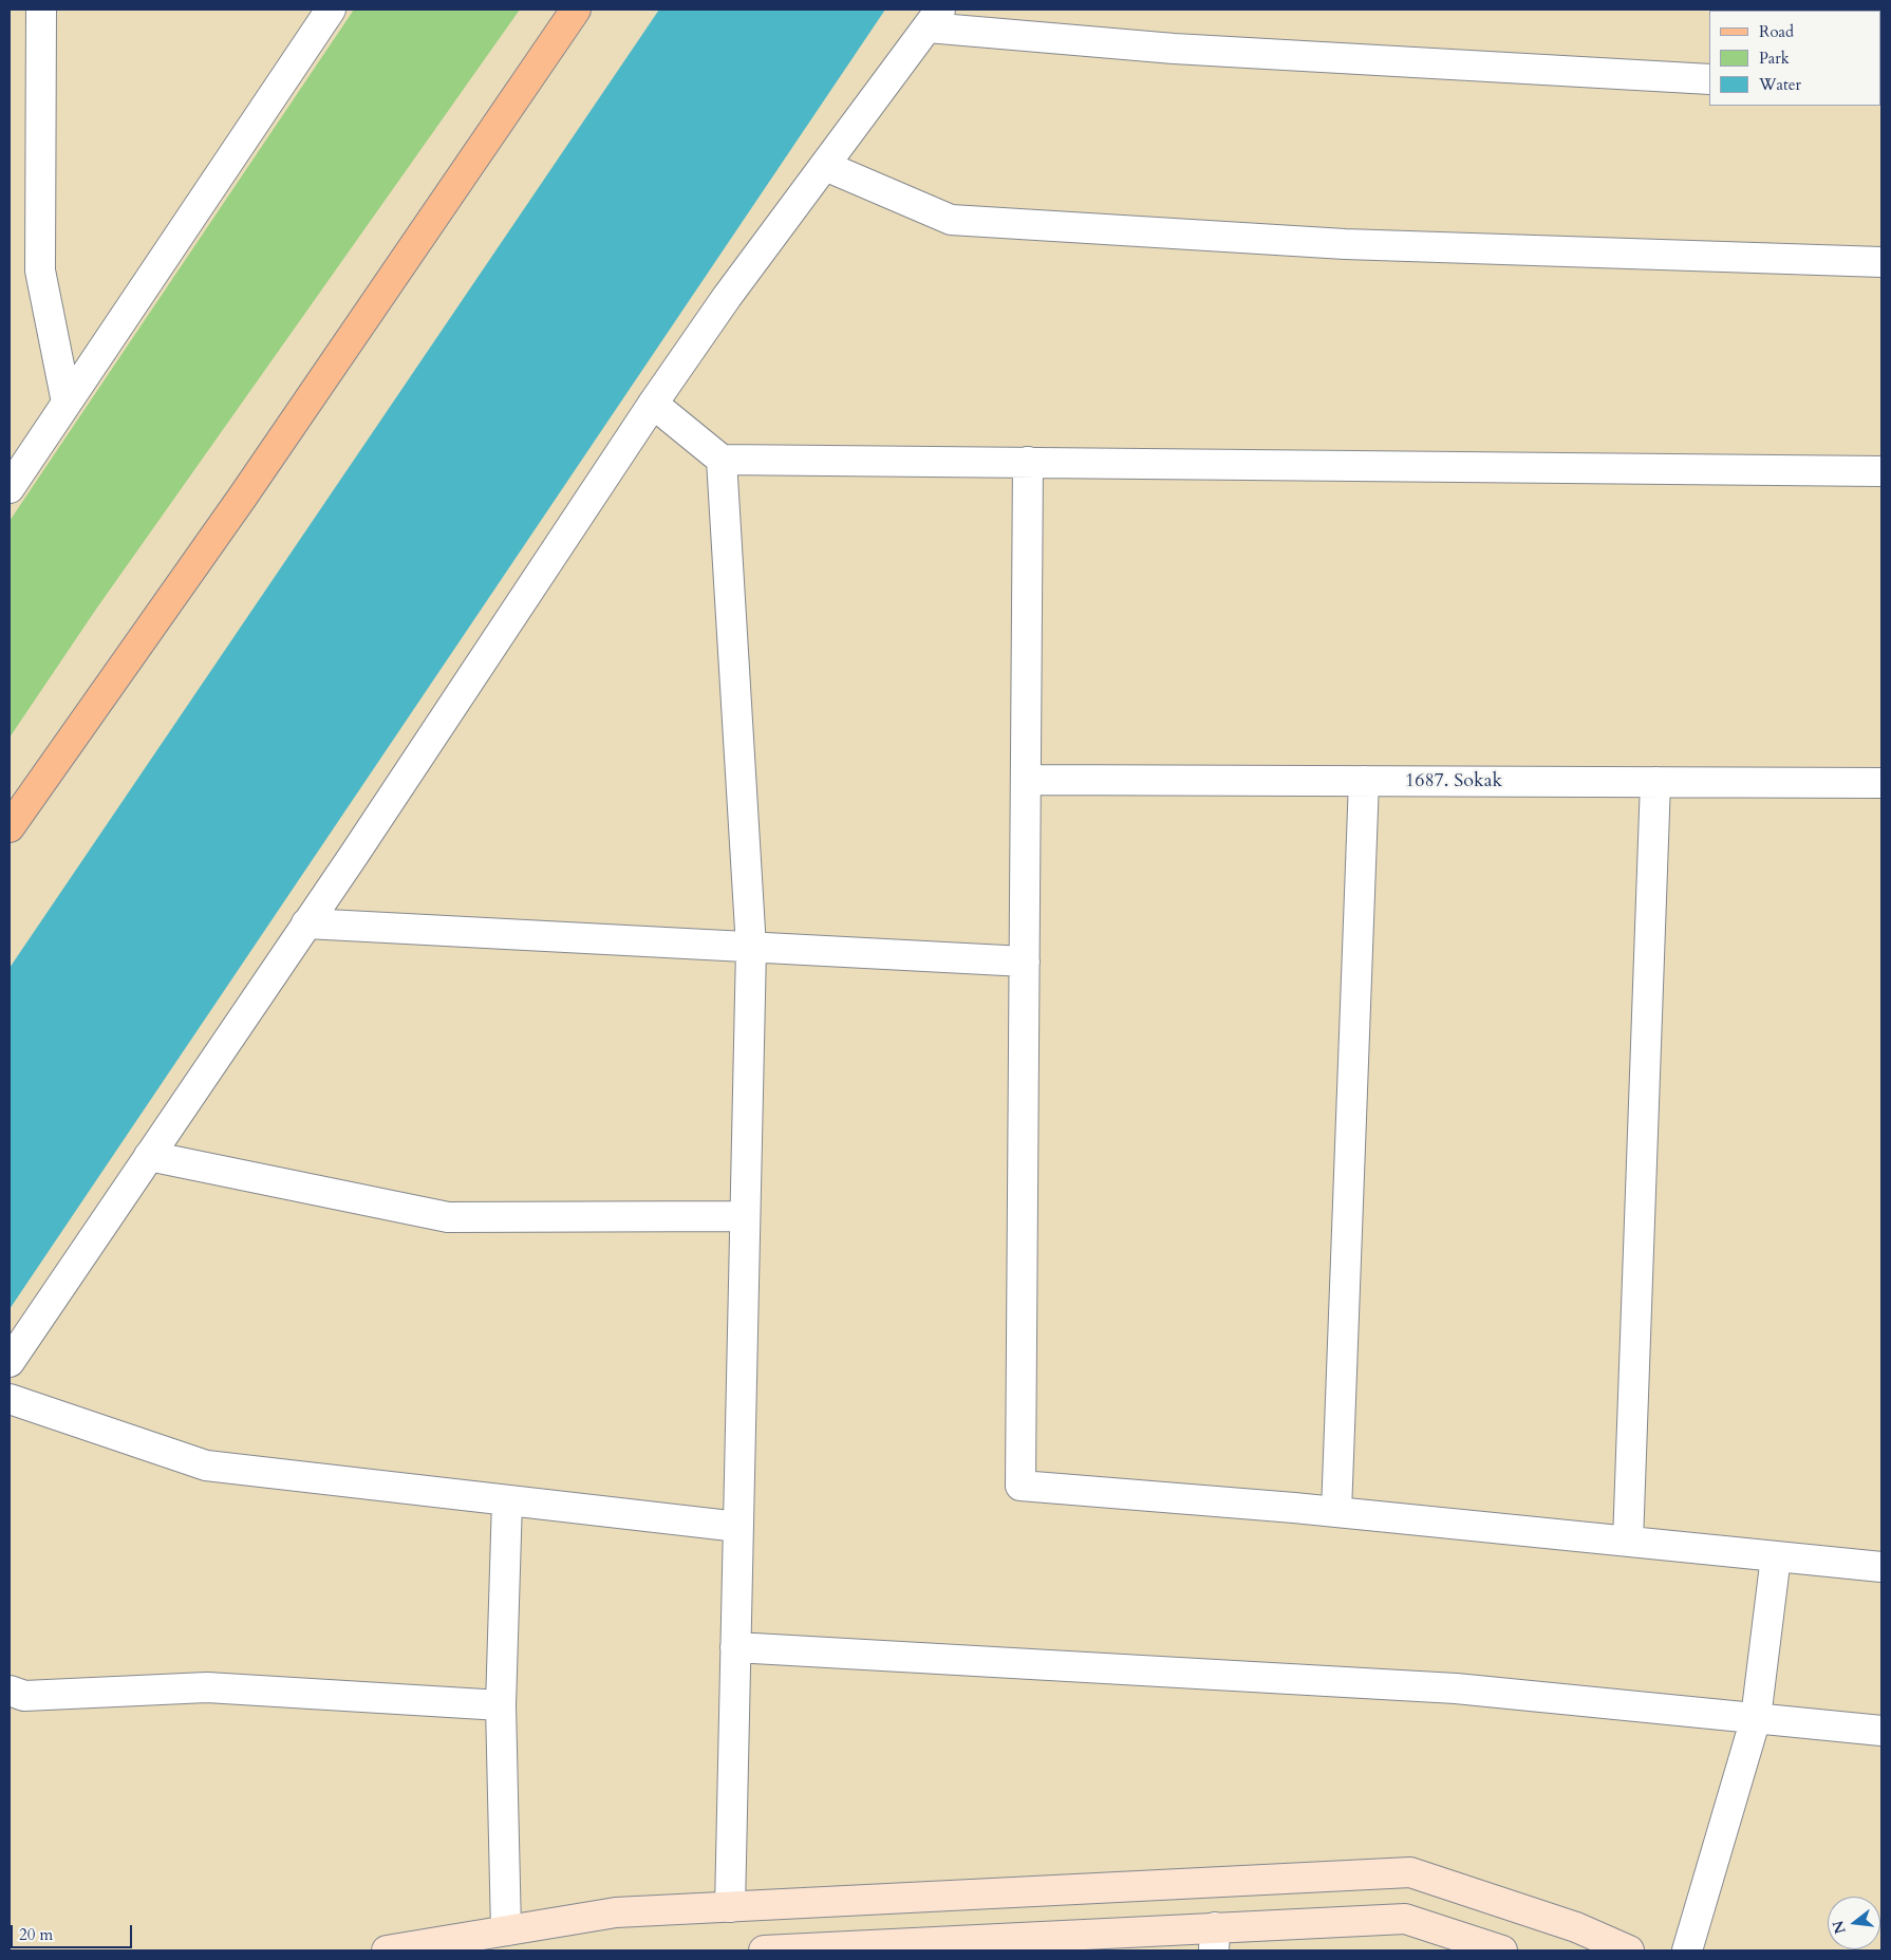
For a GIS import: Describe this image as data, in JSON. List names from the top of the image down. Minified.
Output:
{"streets":{"street":["1687. Sokak"]},"legend":["Road","Park","Water"],"scale_bar":"20 m","north":"left"}
